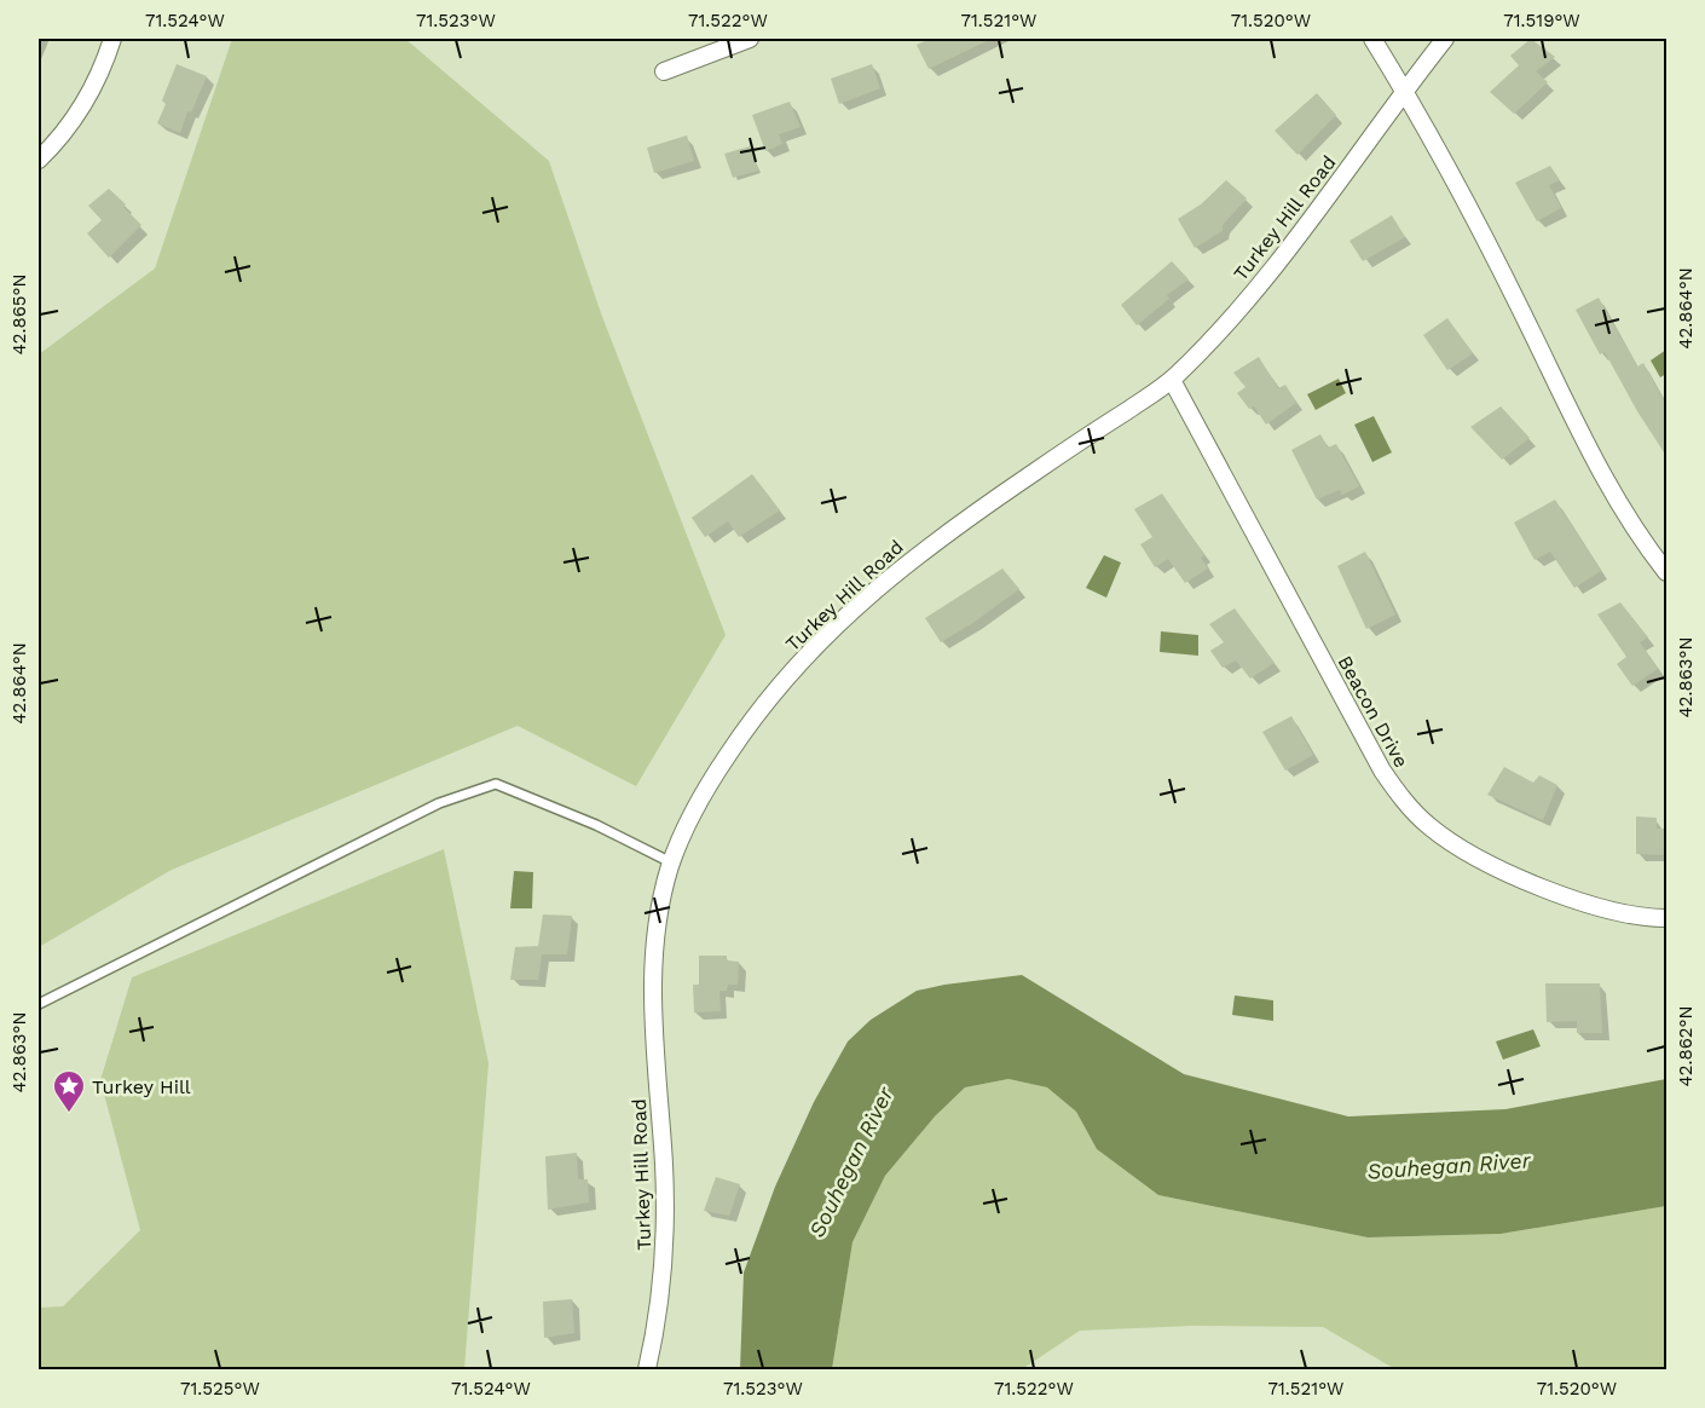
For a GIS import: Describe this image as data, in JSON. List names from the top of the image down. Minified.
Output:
{"streets":{"street":["Turkey Hill Road","Beacon Drive"]},"crossings":[["Turkey Hill Road","Beacon Drive"]],"water":["Souhegan River"],"places":{"place":["Turkey Hill"]},"coordinates":["71.524°W","71.523°W","71.522°W","71.521°W","71.520°W","71.519°W","42.864°N","42.865°N","42.863°N","42.862°N","71.525°W"]}
